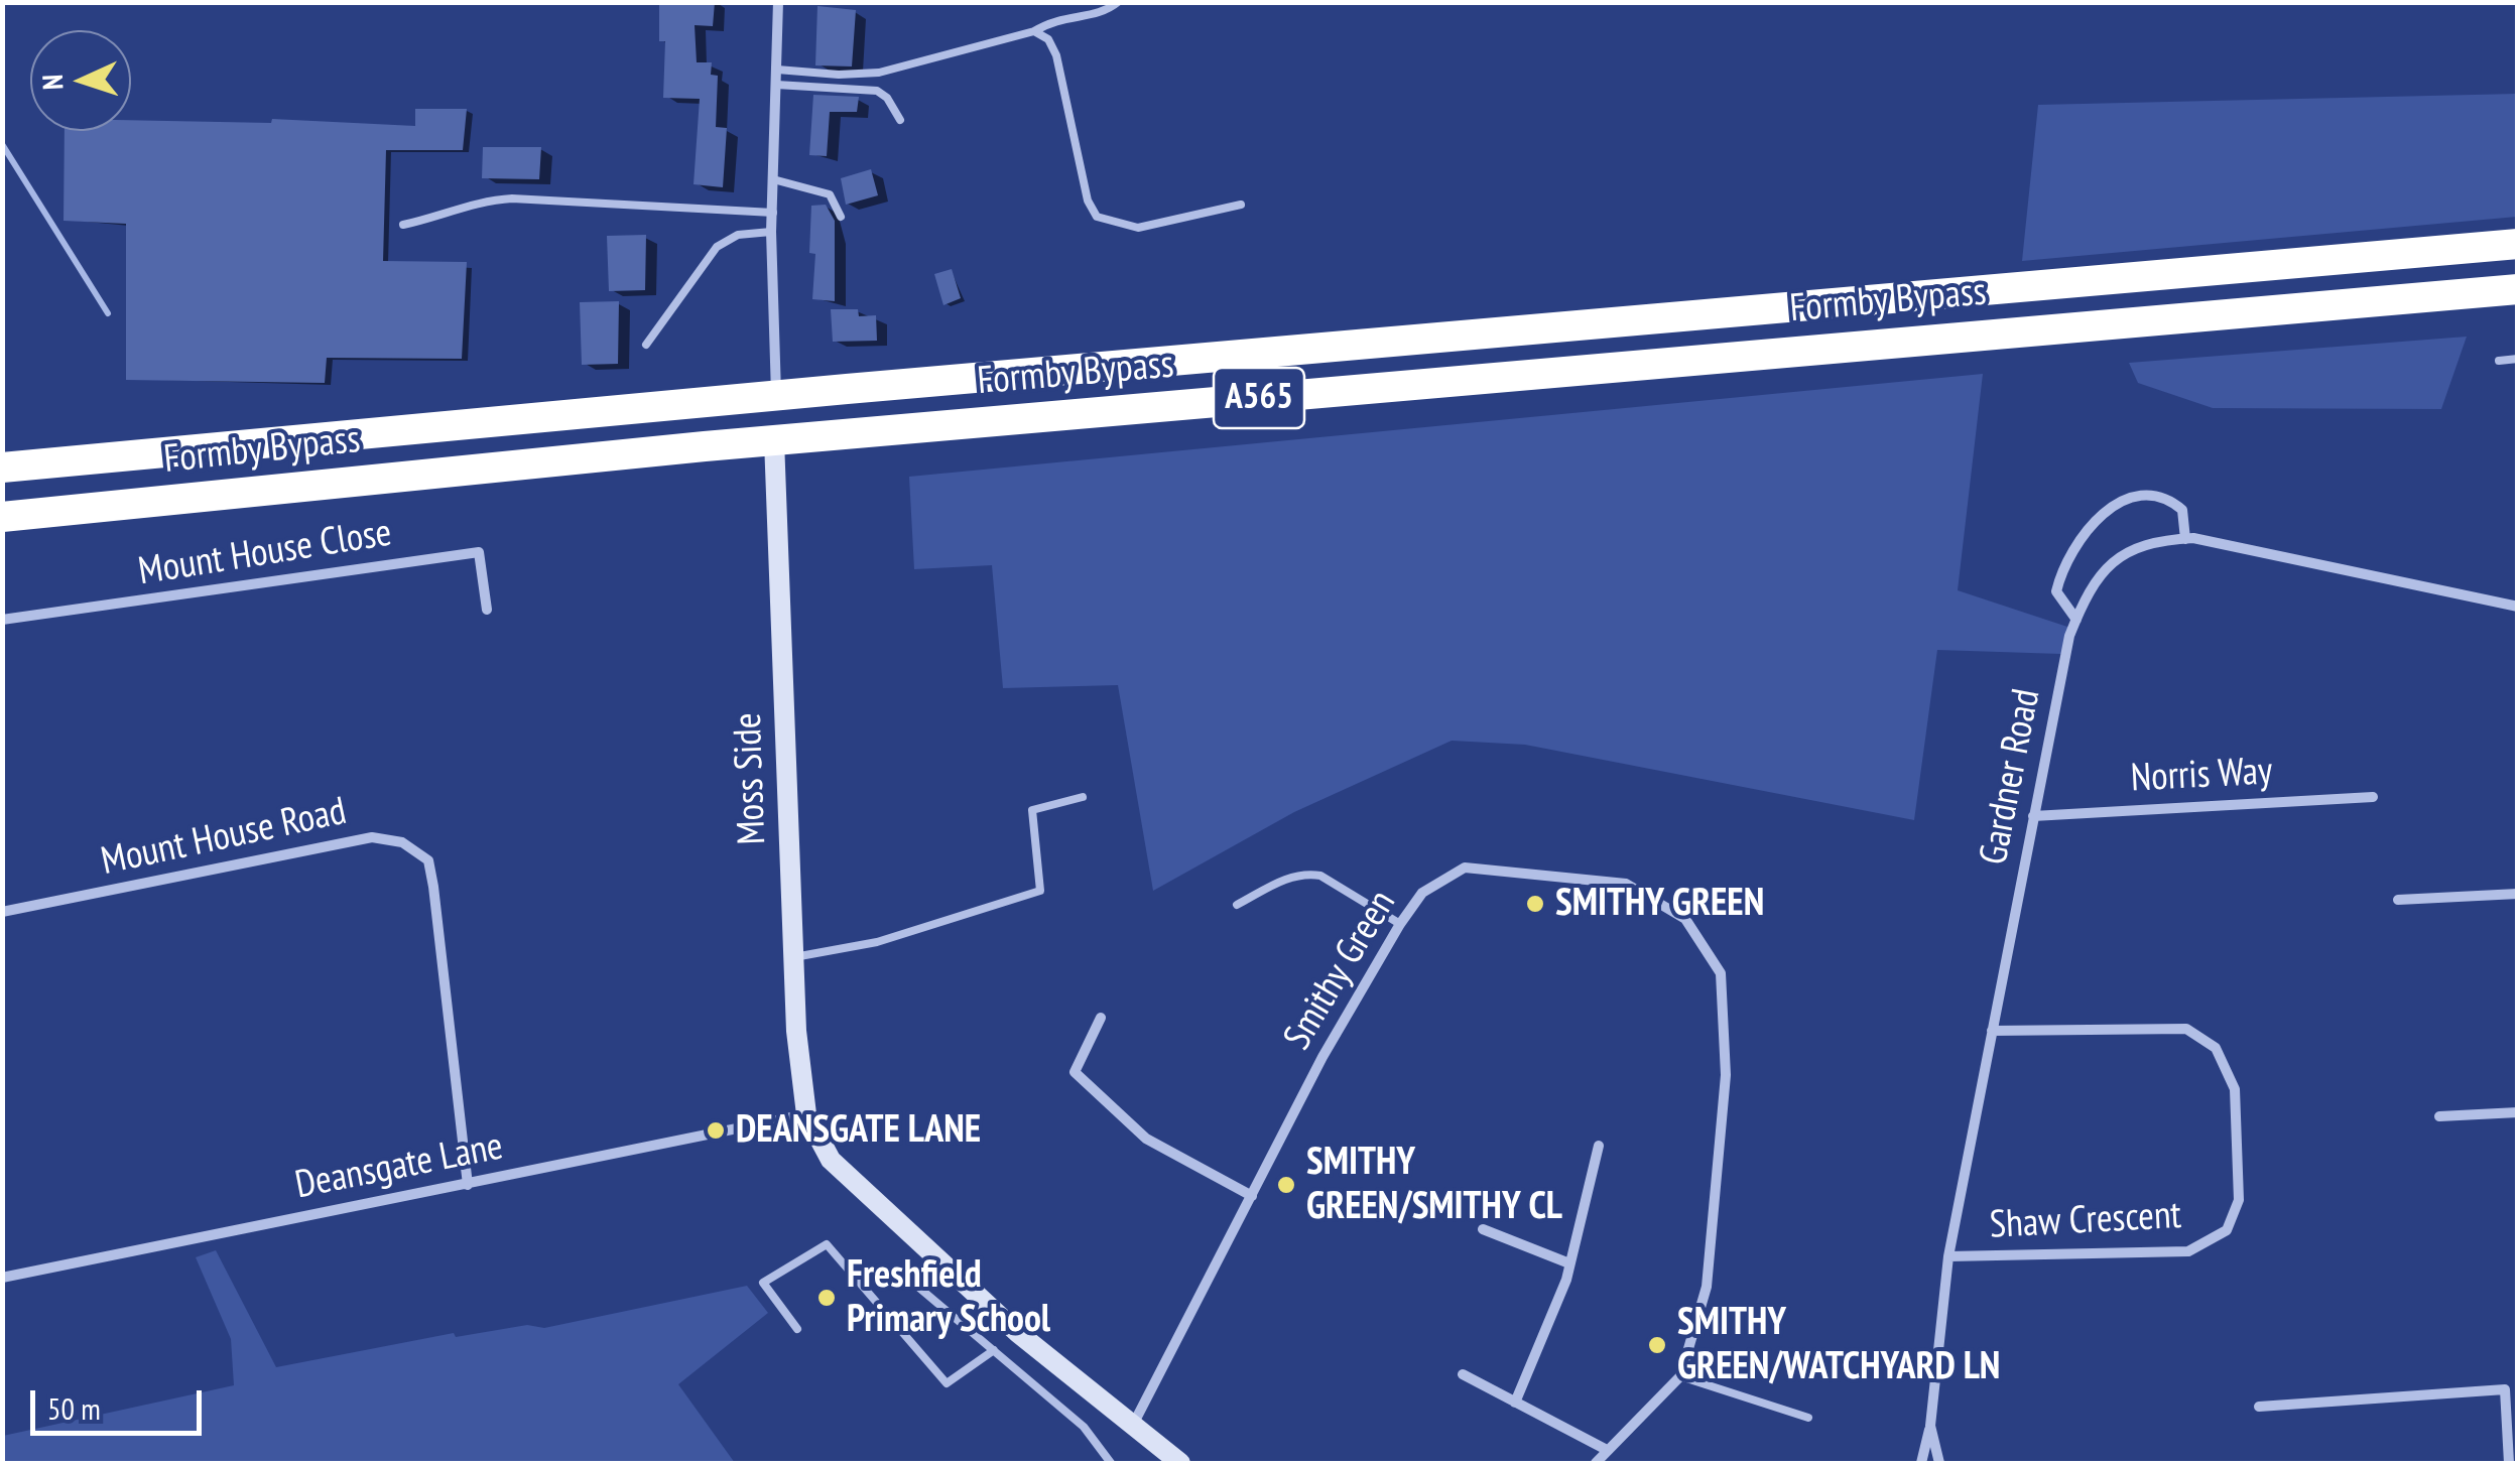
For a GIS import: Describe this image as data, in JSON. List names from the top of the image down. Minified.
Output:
{"streets":{"highway":["Formby Bypass","A565"],"street":["Mount House Close","Norris Way","Gardner Road","Moss Side","Mount House Road","Smithy Green","Deansgate Lane","Shaw Crescent"]},"crossings":[["Formby Bypass","Moss Side"],["Norris Way","Gardner Road"],["Gardner Road","Shaw Crescent"],["Moss Side","Smithy Green"],["Moss Side","Deansgate Lane"],["Mount House Road","Deansgate Lane"]],"places":["SMITHY GREEN","DEANSGATE LANE","SMITHY GREEN/SMITHY CL","Freshfield Primary School","SMITHY GREEN/WATCHYARD LN"],"scale_bar":"50 m","north":"left"}
